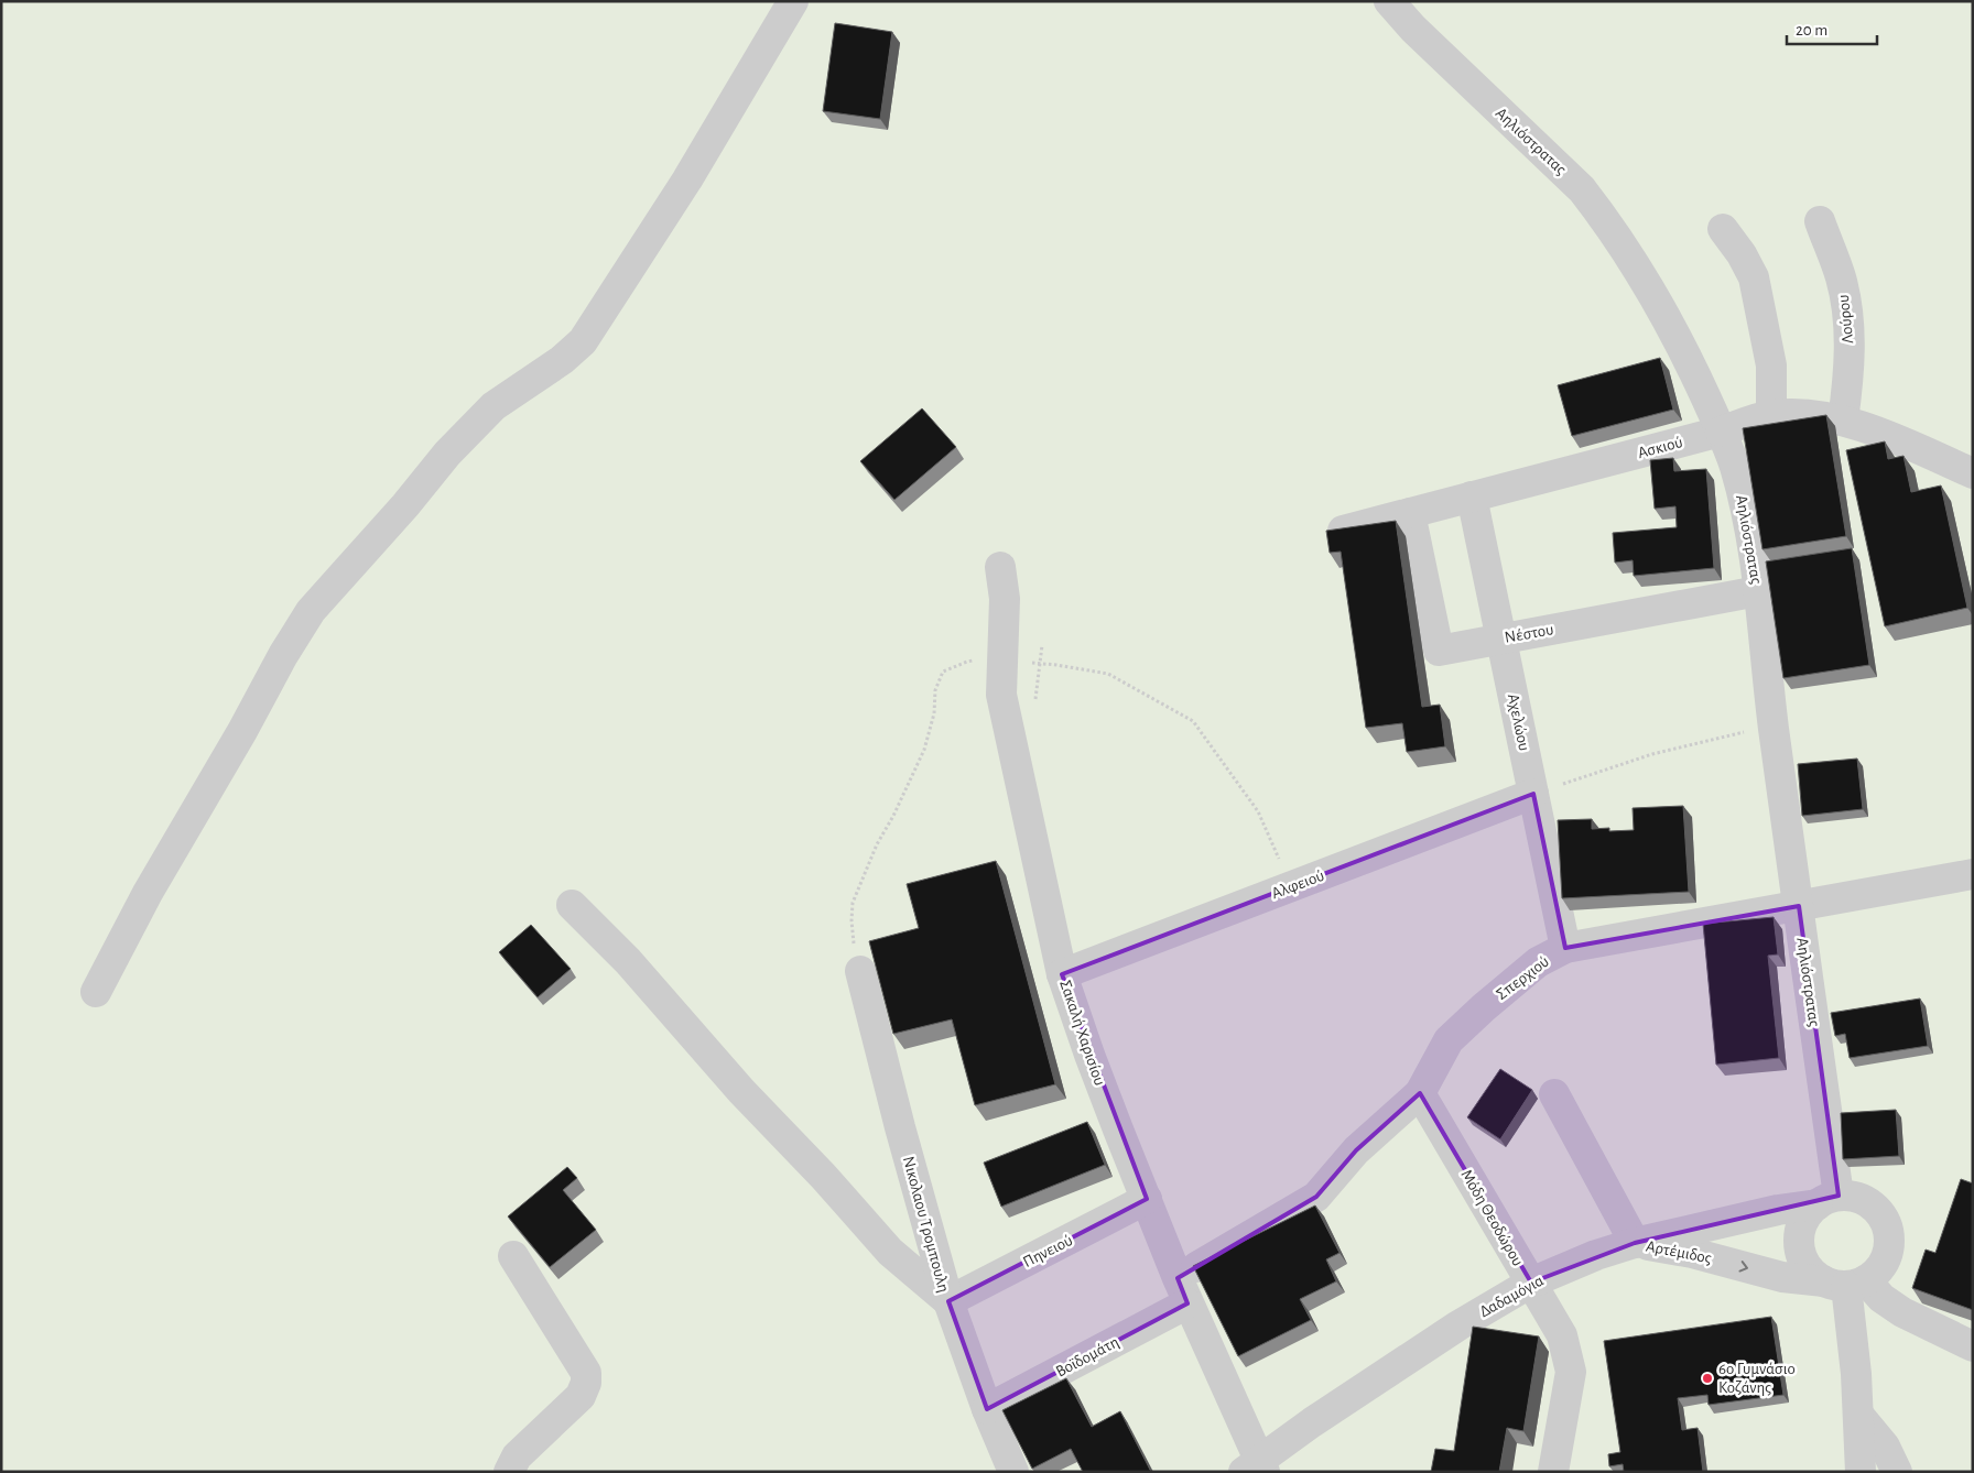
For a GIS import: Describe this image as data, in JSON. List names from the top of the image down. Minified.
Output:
{"streets":{"street":["Αηλιόστρατας","Λούρου","Ασκιού","Νέστου","Αχελώου","Αλφειού","Σπερχιού","Σακαλή Χαρισίου","Μόδη Θεοδώρου","Νικολαου Τρομπουλη","Πηνειού","Αρτέμιδος","Δαδαμόγια","Βοϊδομάτη"]},"crossings":[["Αηλιόστρατας","Ασκιού"],["Αηλιόστρατας","Νέστου"],["Αηλιόστρατας","Σπερχιού"],["Αηλιόστρατας","Αρτέμιδος"],["Αηλιόστρατας","Δαδαμόγια"],["Λούρου","Ασκιού"],["Ασκιού","Νέστου"],["Ασκιού","Αχελώου"],["Νέστου","Αχελώου"],["Αχελώου","Αλφειού"],["Αχελώου","Σπερχιού"],["Αλφειού","Σακαλή Χαρισίου"],["Σπερχιού","Σακαλή Χαρισίου"],["Σπερχιού","Μόδη Θεοδώρου"],["Σπερχιού","Βοϊδομάτη"],["Σακαλή Χαρισίου","Πηνειού"],["Σακαλή Χαρισίου","Δαδαμόγια"],["Σακαλή Χαρισίου","Βοϊδομάτη"],["Μόδη Θεοδώρου","Δαδαμόγια"],["Νικολαου Τρομπουλη","Πηνειού"],["Νικολαου Τρομπουλη","Βοϊδομάτη"],["Αρτέμιδος","Δαδαμόγια"]],"one_way":["Αρτέμιδος"],"places":["6ο Γυμνάσιο Κοζάνης"],"scale_bar":"20 m"}
